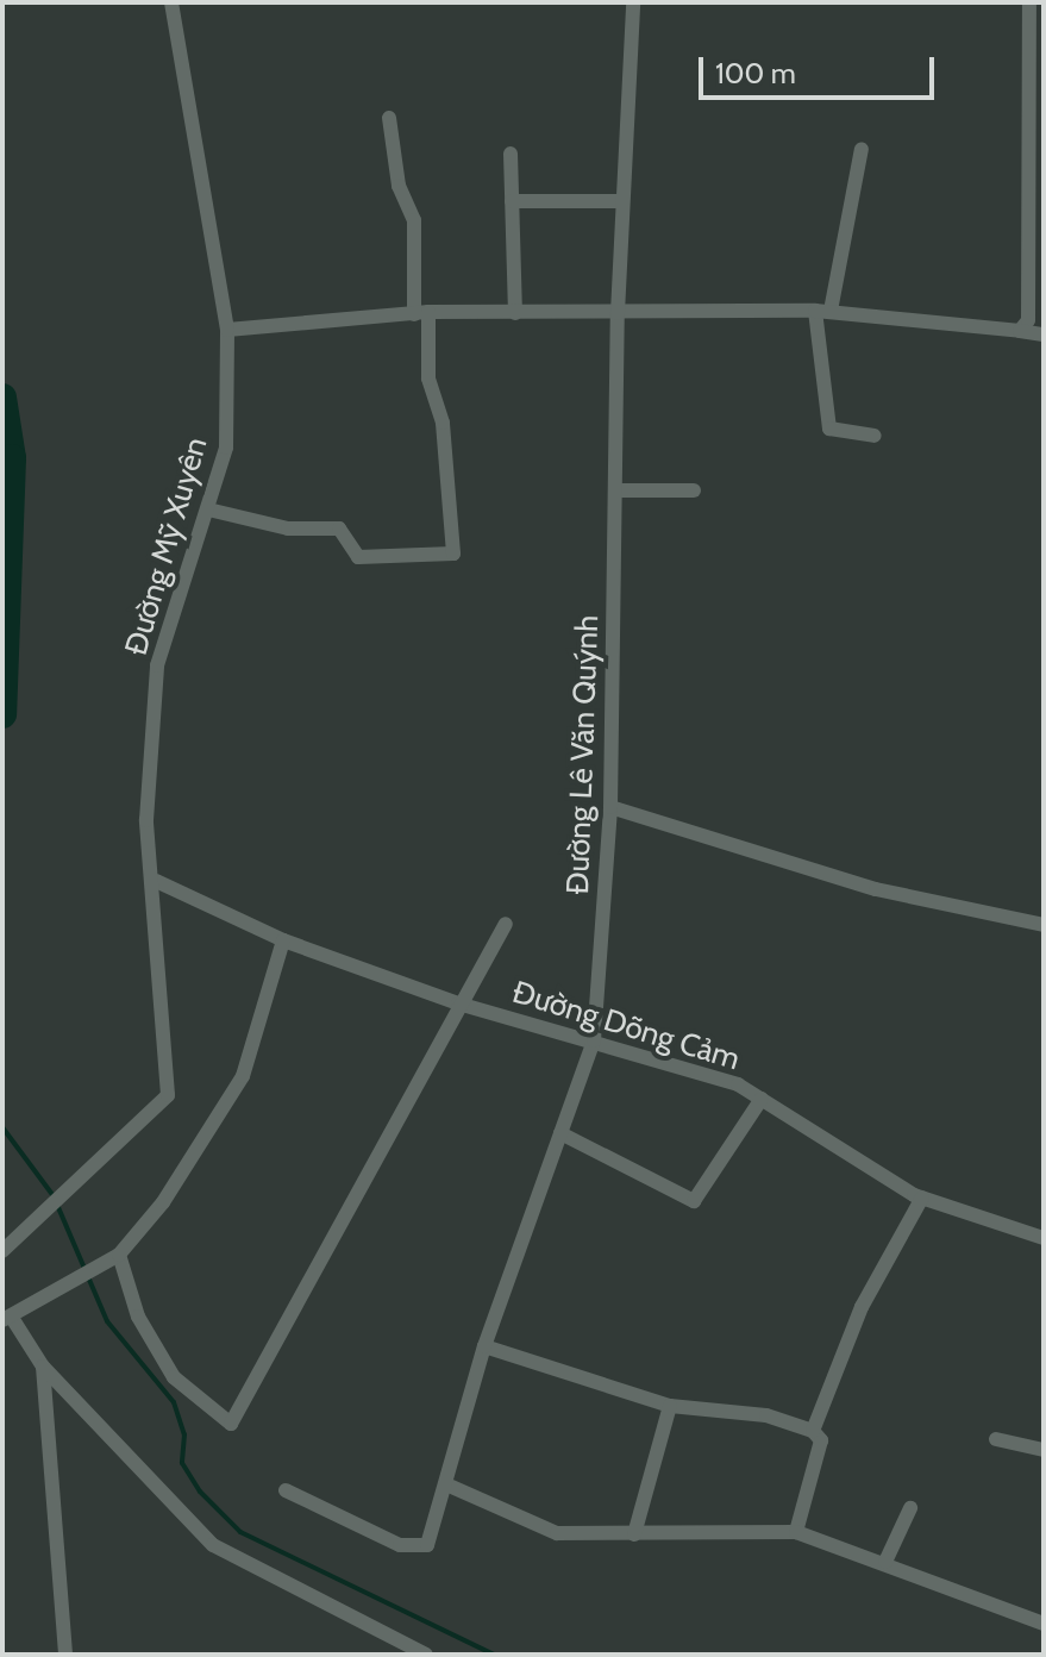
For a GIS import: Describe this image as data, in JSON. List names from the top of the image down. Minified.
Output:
{"streets":{"street":["Đường Mỹ Xuyên","Đường Lê Văn Quýnh","Đường Dõng Cảm"]},"crossings":[["Đường Lê Văn Quýnh","Đường Dõng Cảm"]],"scale_bar":"100 m"}
